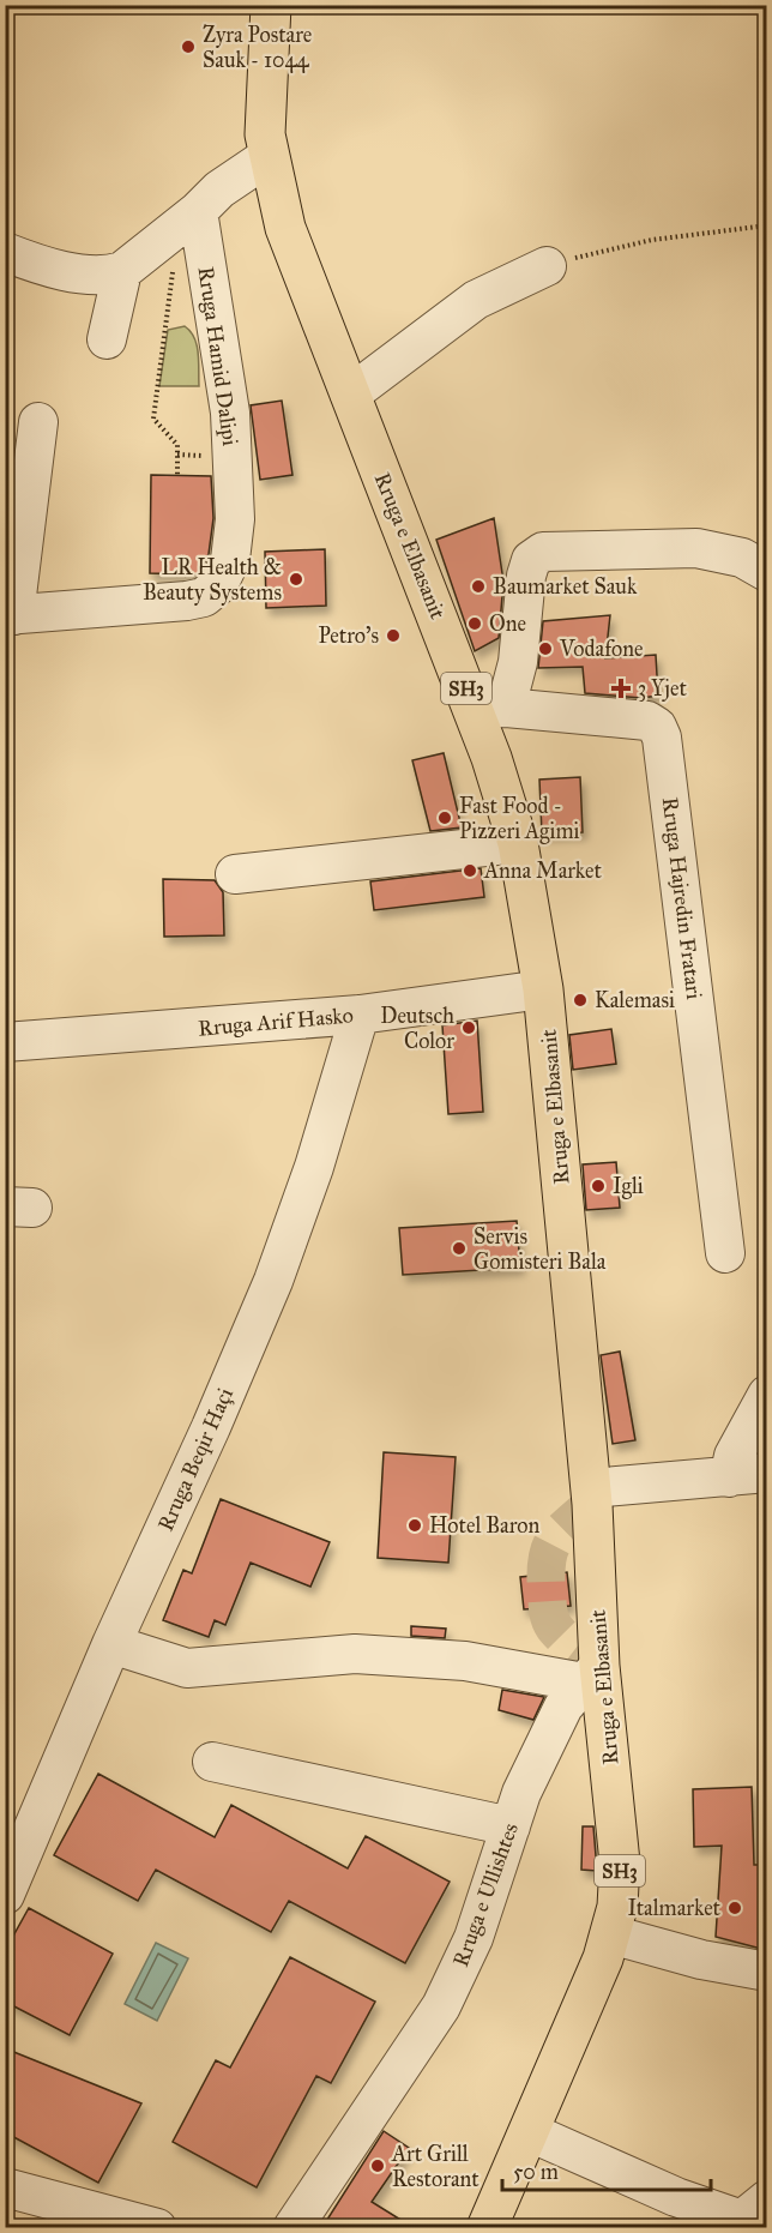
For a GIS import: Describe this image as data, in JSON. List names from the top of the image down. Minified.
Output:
{"streets":{"main road":["Rruga e Elbasanit","SH3"],"street":["Rruga Hamid Dalipi","Rruga Hajredin Fratari","Rruga Arif Hasko","Rruga Beqir Haçi","Rruga e Ullishtes"]},"crossings":[["Rruga e Elbasanit","Rruga Hajredin Fratari"],["Rruga e Elbasanit","Rruga Arif Hasko"],["Rruga e Elbasanit","Rruga e Ullishtes"],["Rruga Arif Hasko","Rruga Beqir Haçi"]],"places":{"other":["Zyra Postare Sauk - 1044","LR Health & Beauty Systems","Baumarket Sauk","One","Petro's","Vodafone","Fast Food - Pizzeri Agimi","Anna Market","Kalemasi","Deutsch Color","Igli","Servis Gomisteri Bala","Hotel Baron","Italmarket","Art Grill Restorant"],"health":["3 Yjet"]},"scale_bar":"50 m"}
